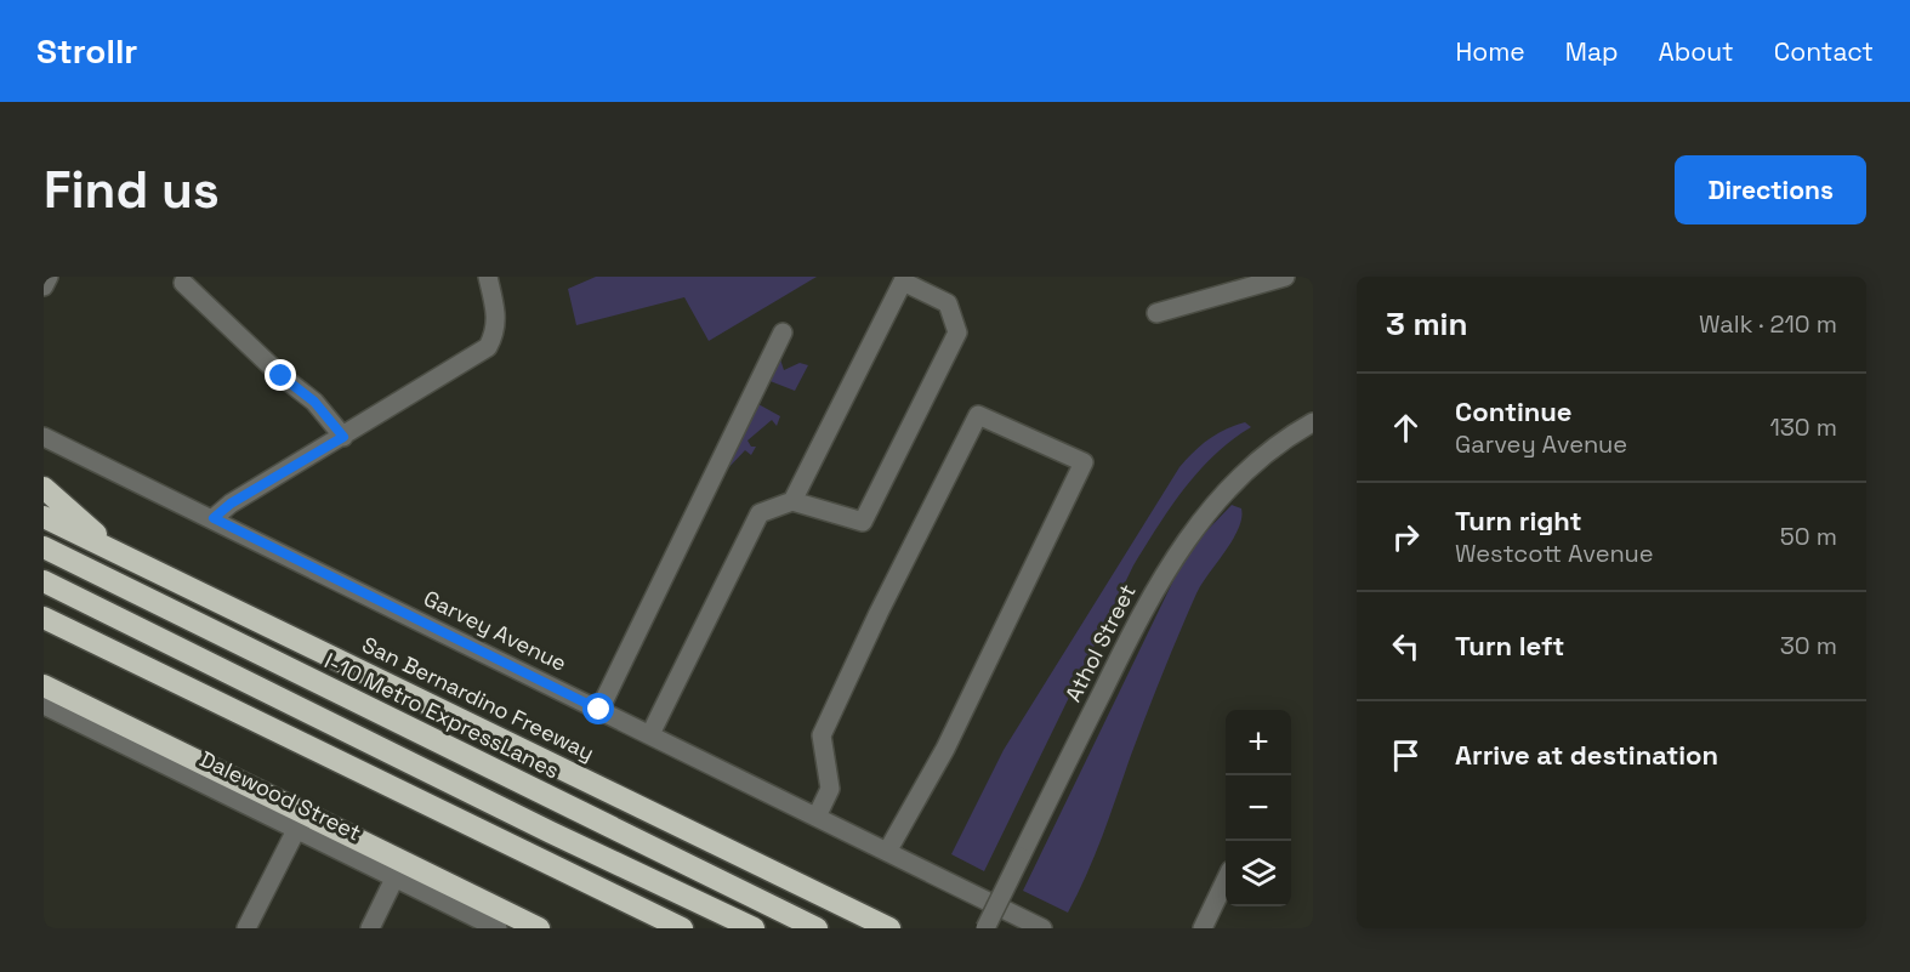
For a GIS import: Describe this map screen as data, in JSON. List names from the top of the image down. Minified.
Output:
{"streets":{"highway":["San Bernardino Freeway","I-10 Metro ExpressLanes"],"street":["Garvey Avenue","Athol Street","Dalewood Street"]},"page":{"header":"Strollr","nav":["Home","Map","About","Contact"],"buttons":"Directions","title":"Find us","heading":["3 min","Walk · 210 m"],"list":[["Continue","Garvey Avenue","130 m"],["Turn right","Westcott Avenue","50 m"],["Turn left","30 m"],"Arrive at destination"],"map_buttons":["+","−"]}}
